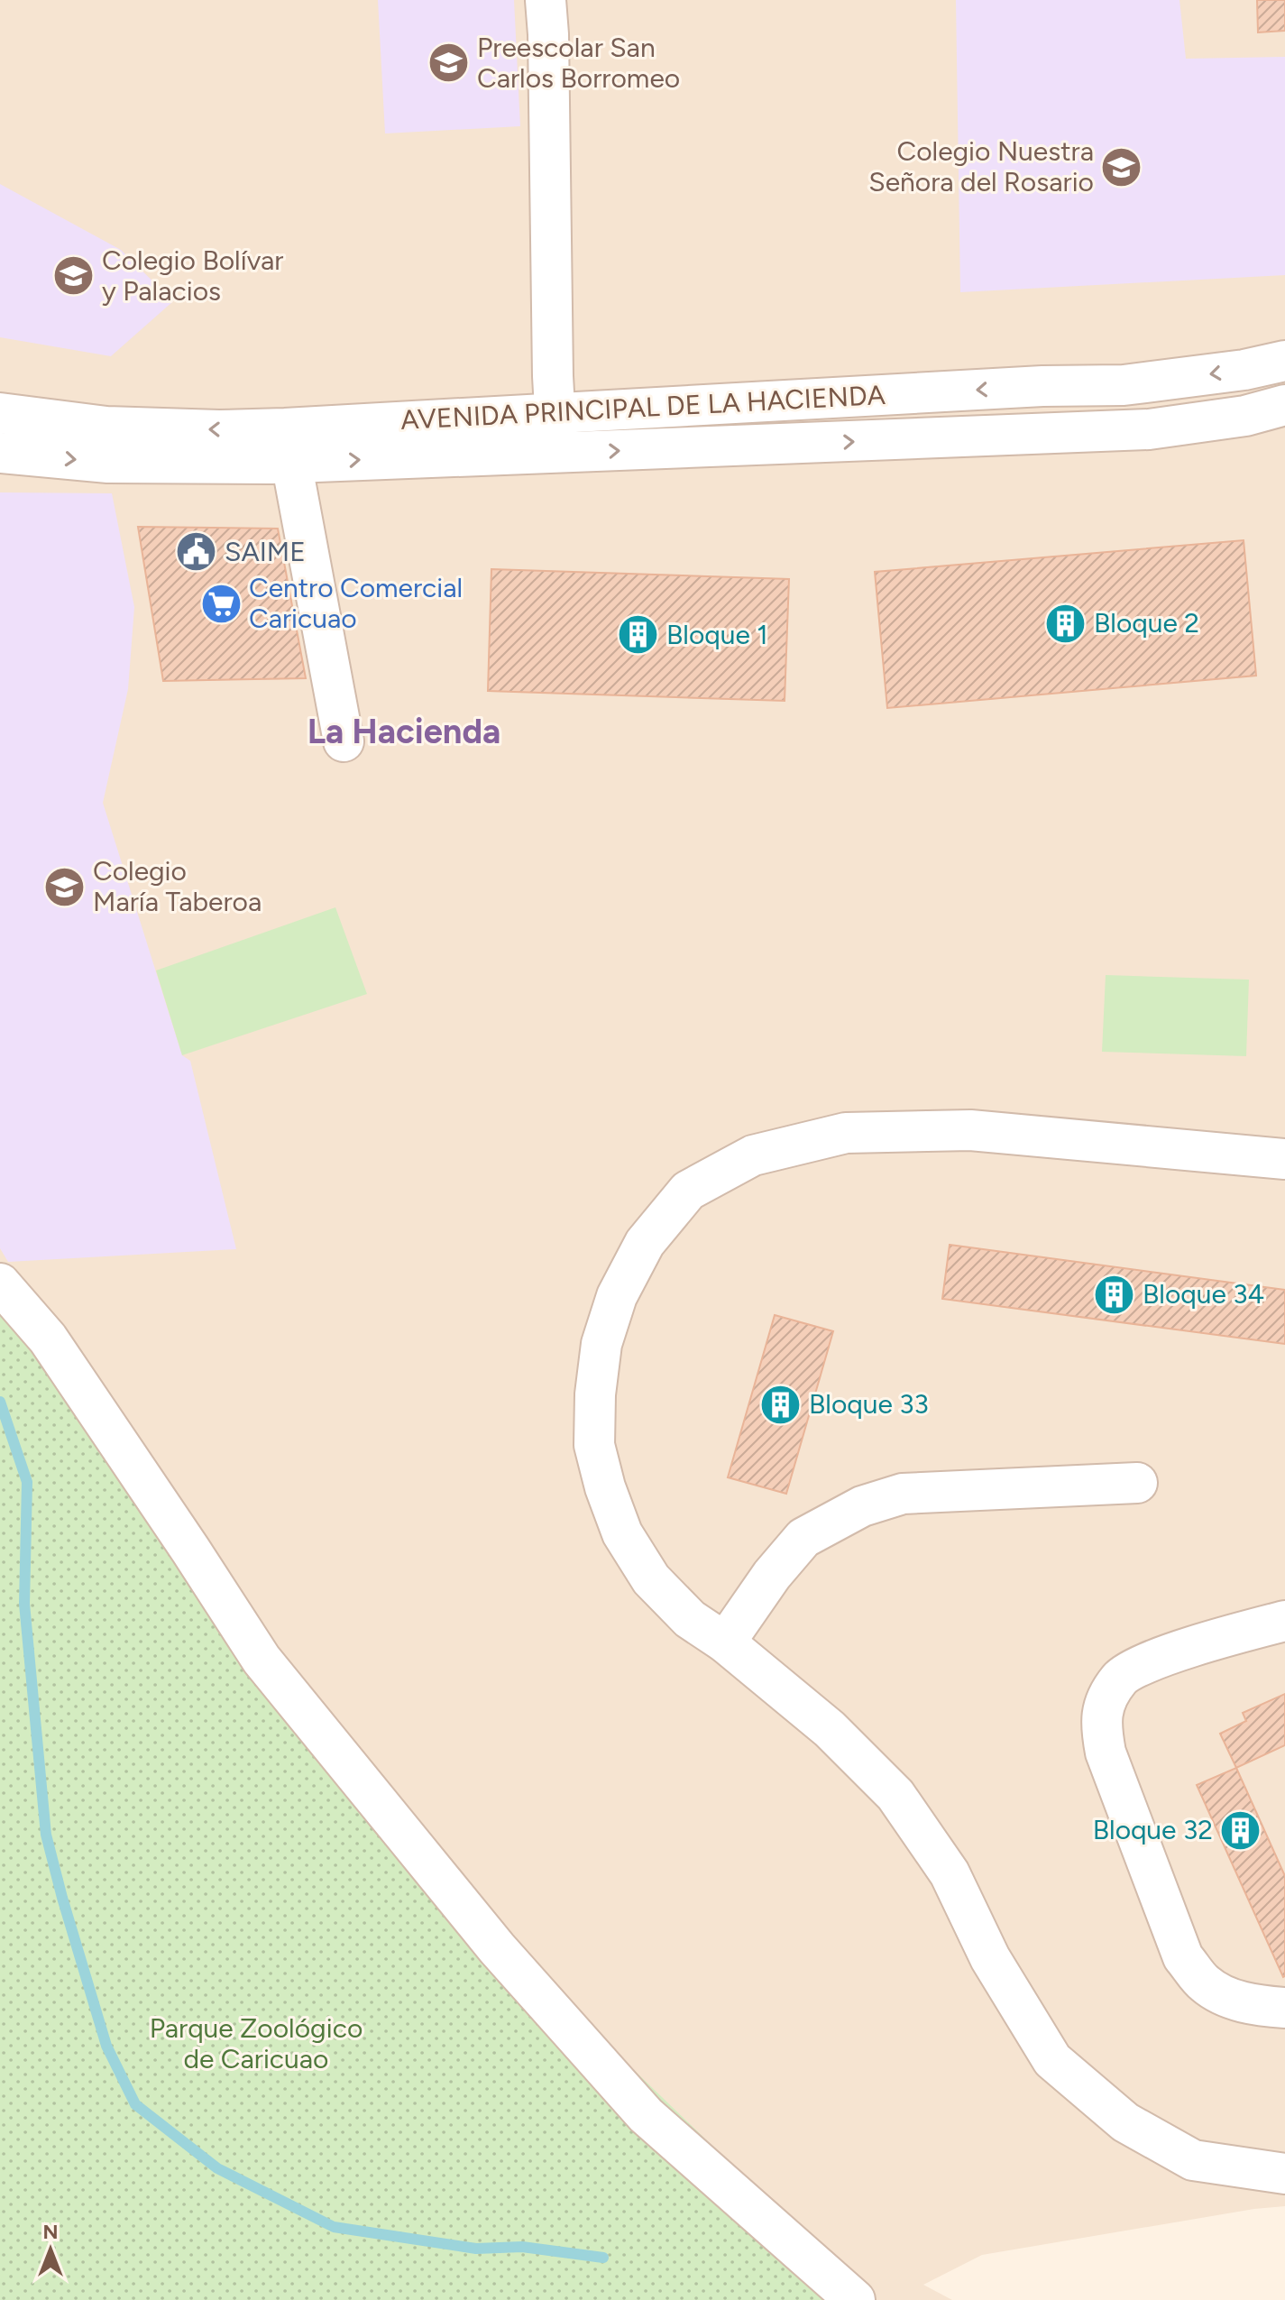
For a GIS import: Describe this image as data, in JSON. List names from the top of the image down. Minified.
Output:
{"streets":{"street":["AVENIDA PRINCIPAL DE LA HACIENDA"]},"districts":["La Hacienda"],"parks":["Parque Zoológico de Caricuao"],"places":{"school or university":["Preescolar San Carlos Borromeo","Colegio Nuestra Señora del Rosario","Colegio Bolívar y Palacios","Colegio María Taberoa"],"public building":["SAIME"],"supermarket":["Centro Comercial Caricuao"],"building":["Bloque 2","Bloque 1","Bloque 34","Bloque 33","Bloque 32"]},"north":"top"}
